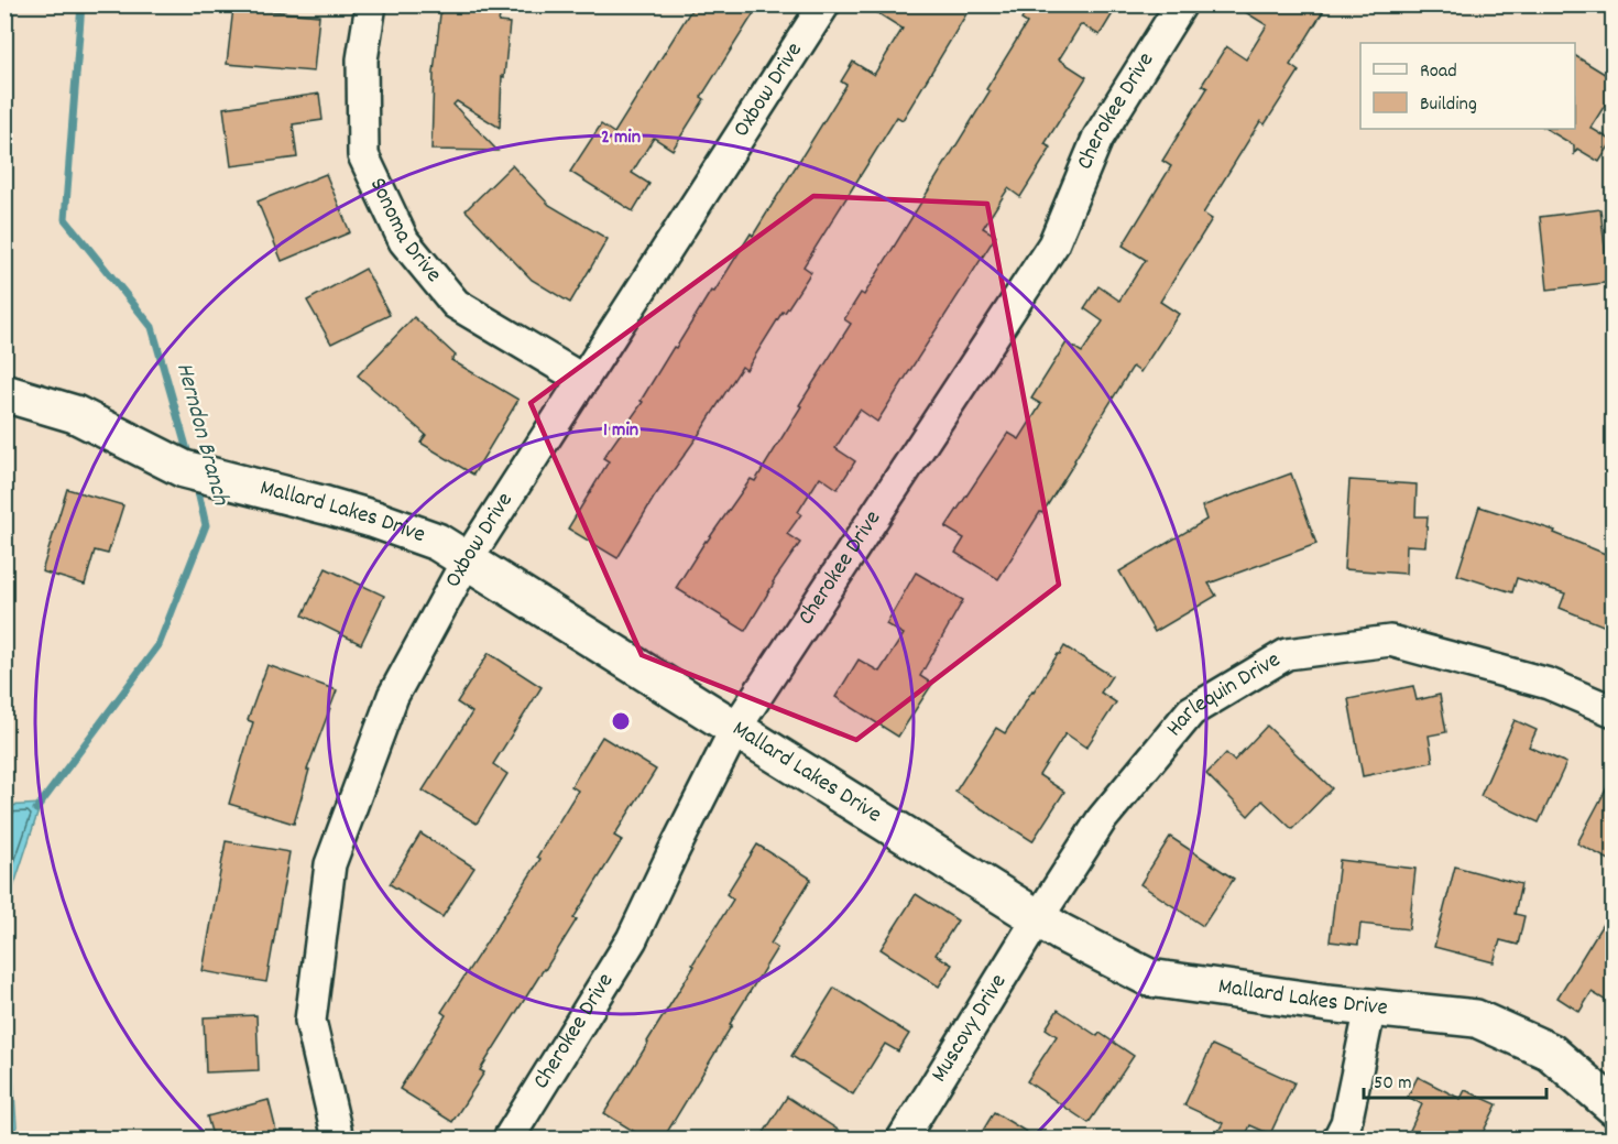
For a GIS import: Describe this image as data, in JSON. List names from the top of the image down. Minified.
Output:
{"streets":{"street":["Oxbow Drive","Cherokee Drive","Sonoma Drive","Mallard Lakes Drive","Harlequin Drive","Muscovy Drive"]},"crossings":[["Oxbow Drive","Sonoma Drive"],["Oxbow Drive","Mallard Lakes Drive"],["Cherokee Drive","Mallard Lakes Drive"],["Mallard Lakes Drive","Harlequin Drive"],["Mallard Lakes Drive","Muscovy Drive"],["Harlequin Drive","Muscovy Drive"]],"water":["Herndon Branch"],"legend":["Road","Building"],"scale_bar":"50 m","rings":["2 min","1 min"]}
